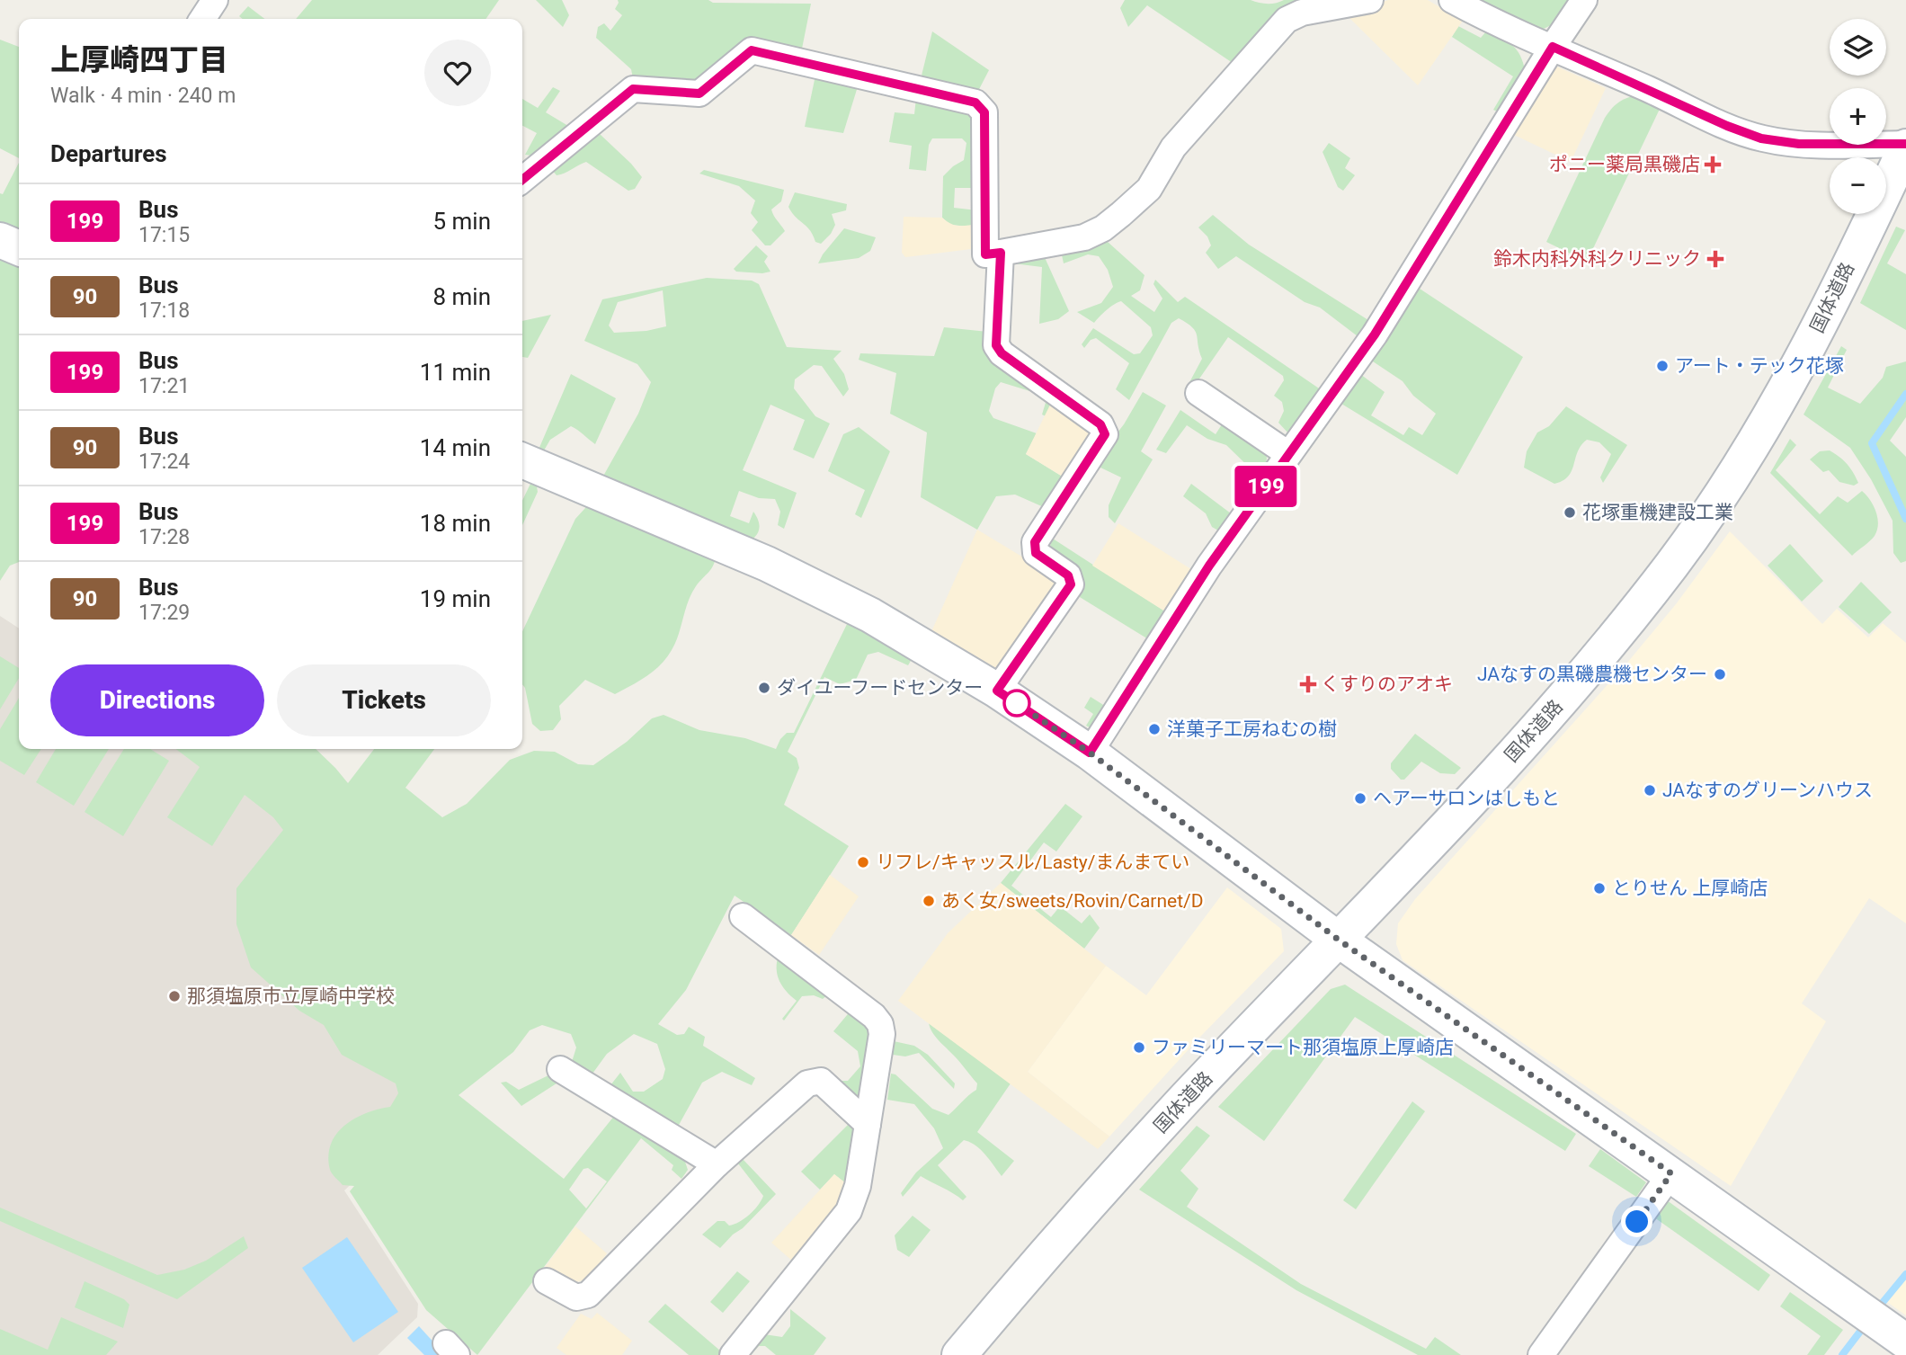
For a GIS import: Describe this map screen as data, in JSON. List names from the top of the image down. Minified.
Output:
{"streets":{"street":["国体道路"]},"places":{"health":["ポニー薬局黒磯店","鈴木内科外科クリニック","くすりのアオキ"],"other":["アート・テック花塚","花塚重機建設工業","JAなすの黒磯農機センター","ダイユーフードセンター","洋菓子工房ねむの樹","JAなすのグリーンハウス","ヘアーサロンはしもと","リフレ/キャッスル/Lasty/まんまてい","とりせん 上厚崎店","あく女/sweets/Rovin/Carnet/D","那須塩原市立厚崎中学校","ファミリーマート那須塩原上厚崎店"]},"lines":["bus line 199"],"page":{"on_map":"199","map_buttons":["+","−"],"heading":[["上厚崎四丁目","Walk · 4 min · 240 m"],"Departures"],"list":[{"mark":"199","name":"Bus","note":"17:15","value":"5 min"},{"mark":"90","name":"Bus","note":"17:18","value":"8 min"},{"mark":"199","name":"Bus","note":"17:21","value":"11 min"},{"mark":"90","name":"Bus","note":"17:24","value":"14 min"},{"mark":"199","name":"Bus","note":"17:28","value":"18 min"},{"mark":"90","name":"Bus","note":"17:29","value":"19 min"}],"buttons":["Directions","Tickets"]}}
